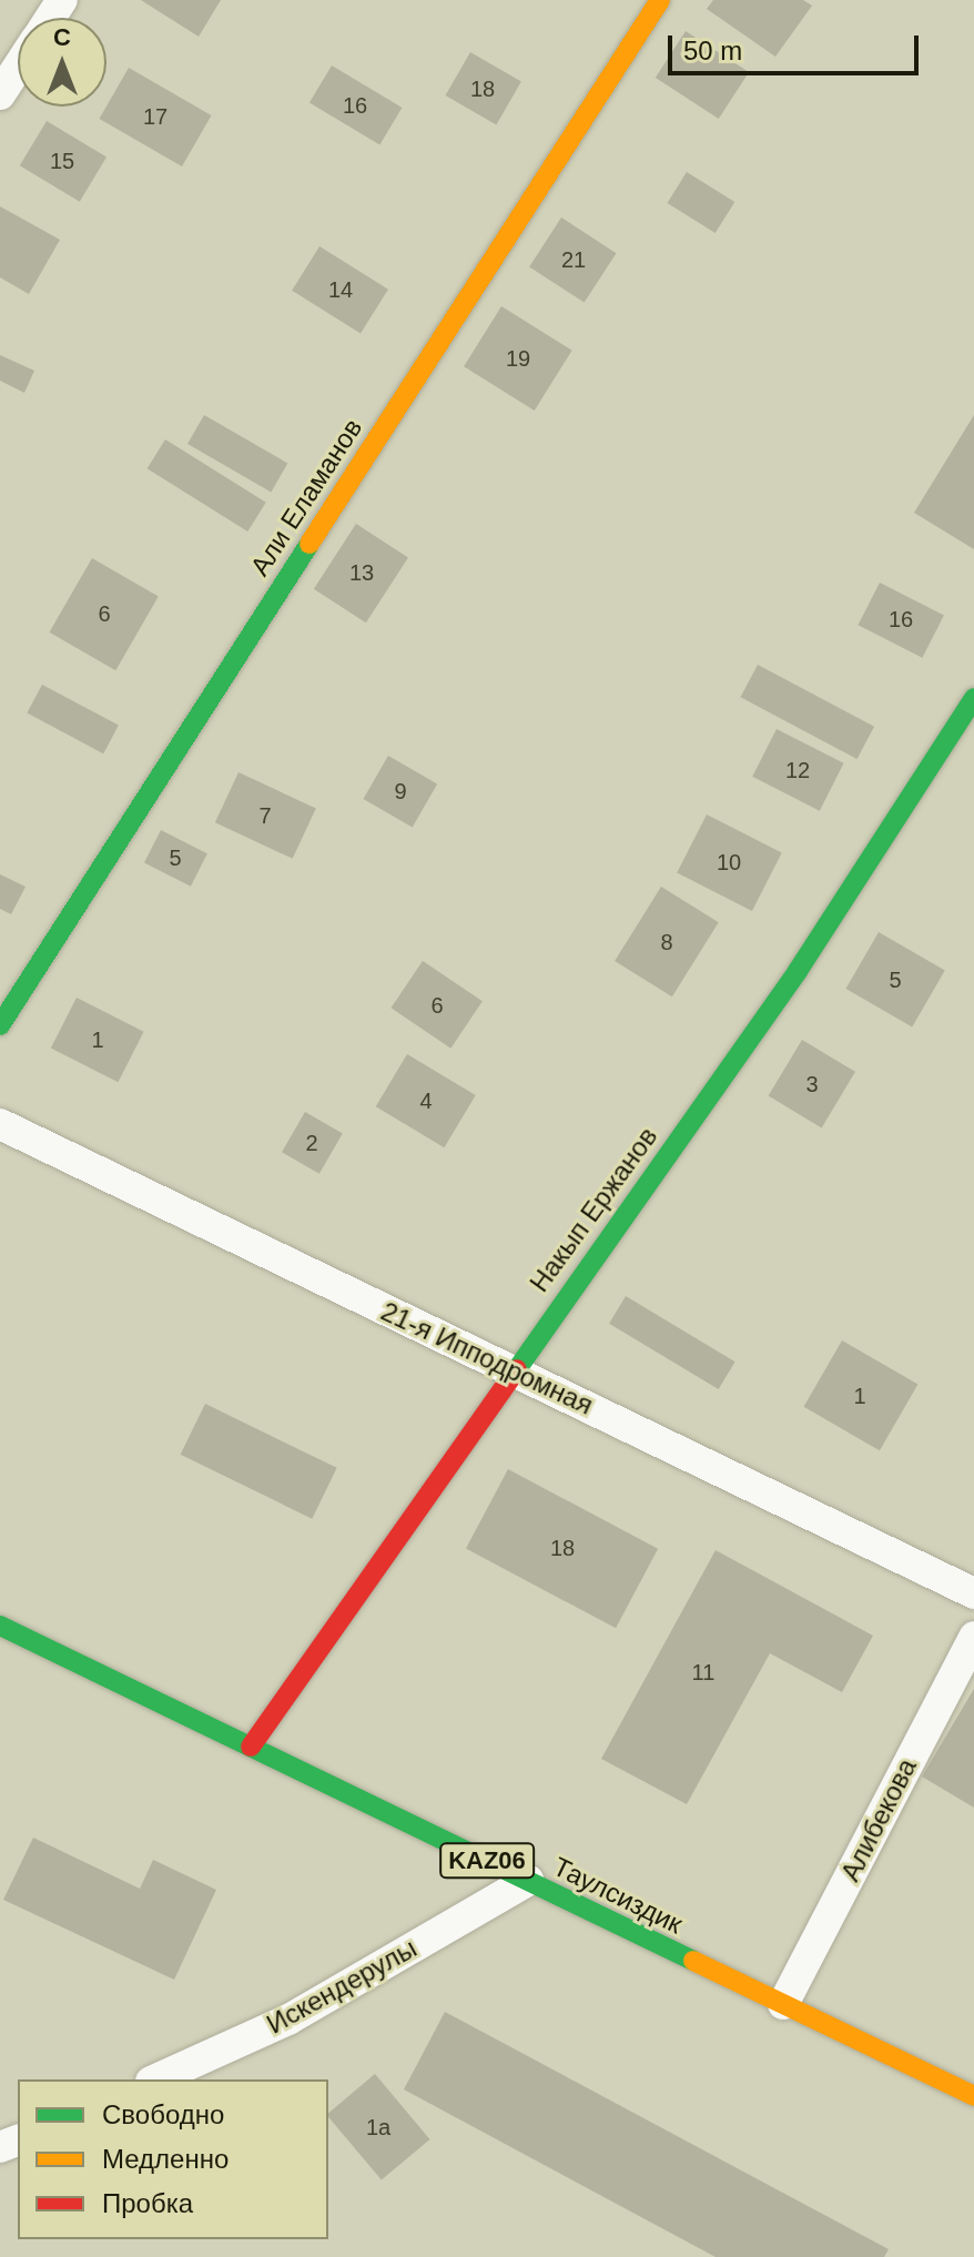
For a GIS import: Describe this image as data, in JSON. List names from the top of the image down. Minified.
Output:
{"streets":{"street":["Али Еламанов","Накып Ержанов","21-я Ипподромная","Алибекова","KAZ06","Таулсиздик","Искендерулы"]},"crossings":[["Накып Ержанов","21-я Ипподромная"],["Накып Ержанов","Таулсиздик"],["Алибекова","Таулсиздик"],["Таулсиздик","Искендерулы"]],"house_numbers":["18","16","17","15","21","14","19","13","6","16","12","9","7","5","10","8","5","6","1","3","4","2","1","18","11","1а"],"legend":["Свободно","Медленно","Пробка"],"scale_bar":"50 m","north":"top"}
